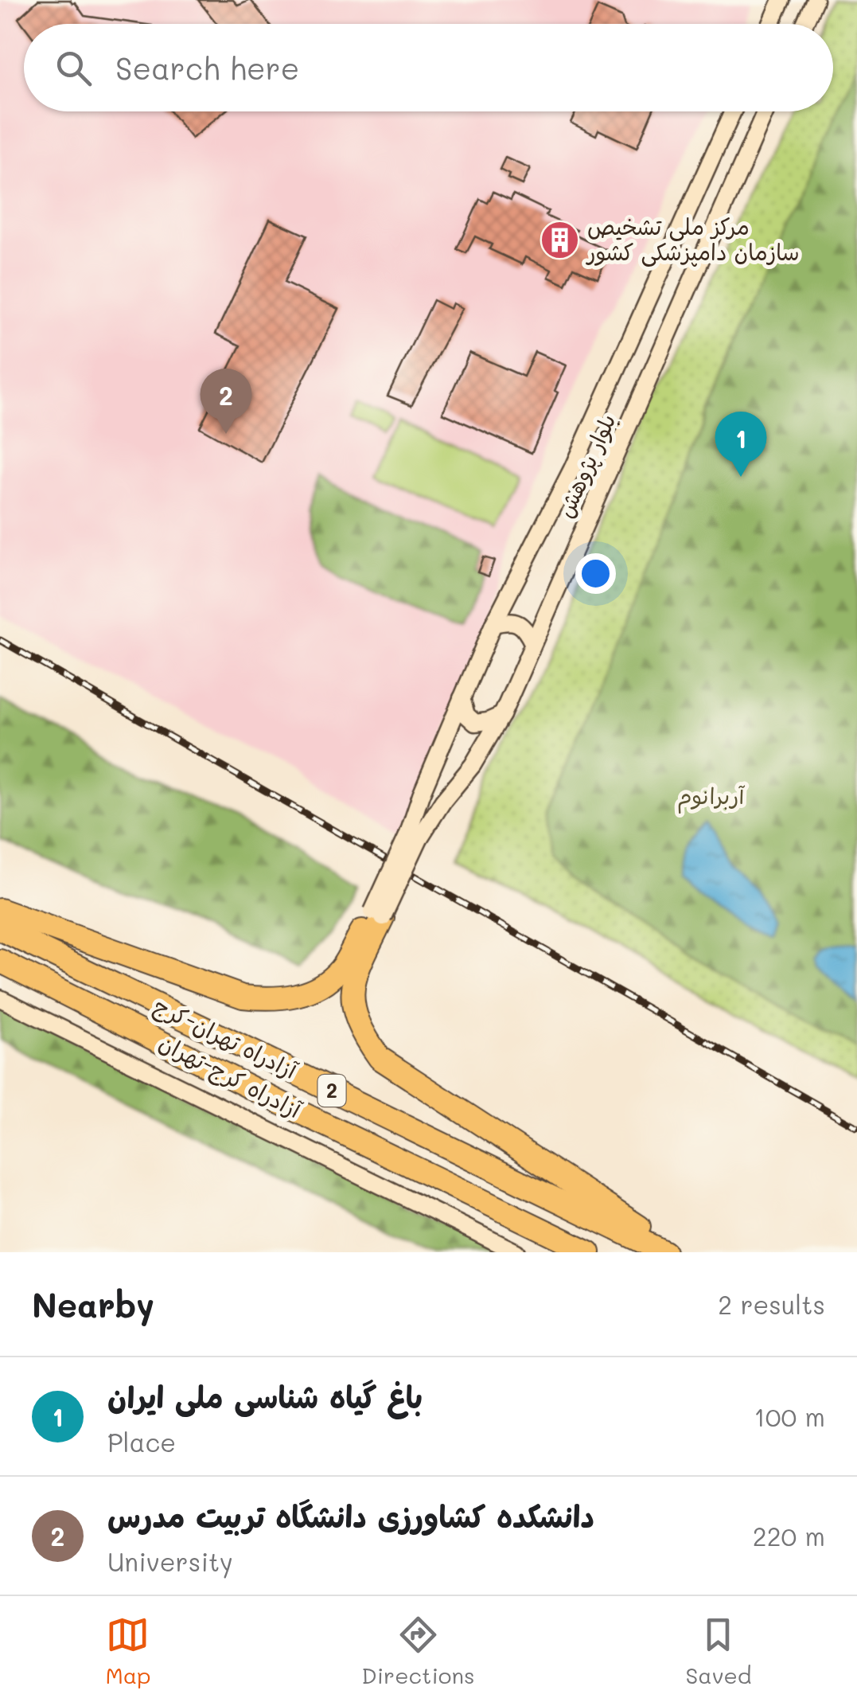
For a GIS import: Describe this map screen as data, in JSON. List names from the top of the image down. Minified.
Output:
{"streets":{"highway":["آزادراه تهران-کرج","آزادراه کرج-تهران","2"],"street":["بلوار پژوهش"]},"parks":["آربرانوم"],"places":{"building":["مرکز ملی تشخیص سازمان دامپزشکی کشور"]},"page":{"search":"Search here","pins":["2","1"],"heading":["Nearby","2 results"],"list":[{"mark":"1","name":"باغ گیاه‌ شناسی ملی ایران","note":"Place","value":"100 m"},{"mark":"2","name":"دانشکده کشاورزی دانشگاه تربیت مدرس","note":"University","value":"220 m"}],"nav":["Map","Directions","Saved"]}}
